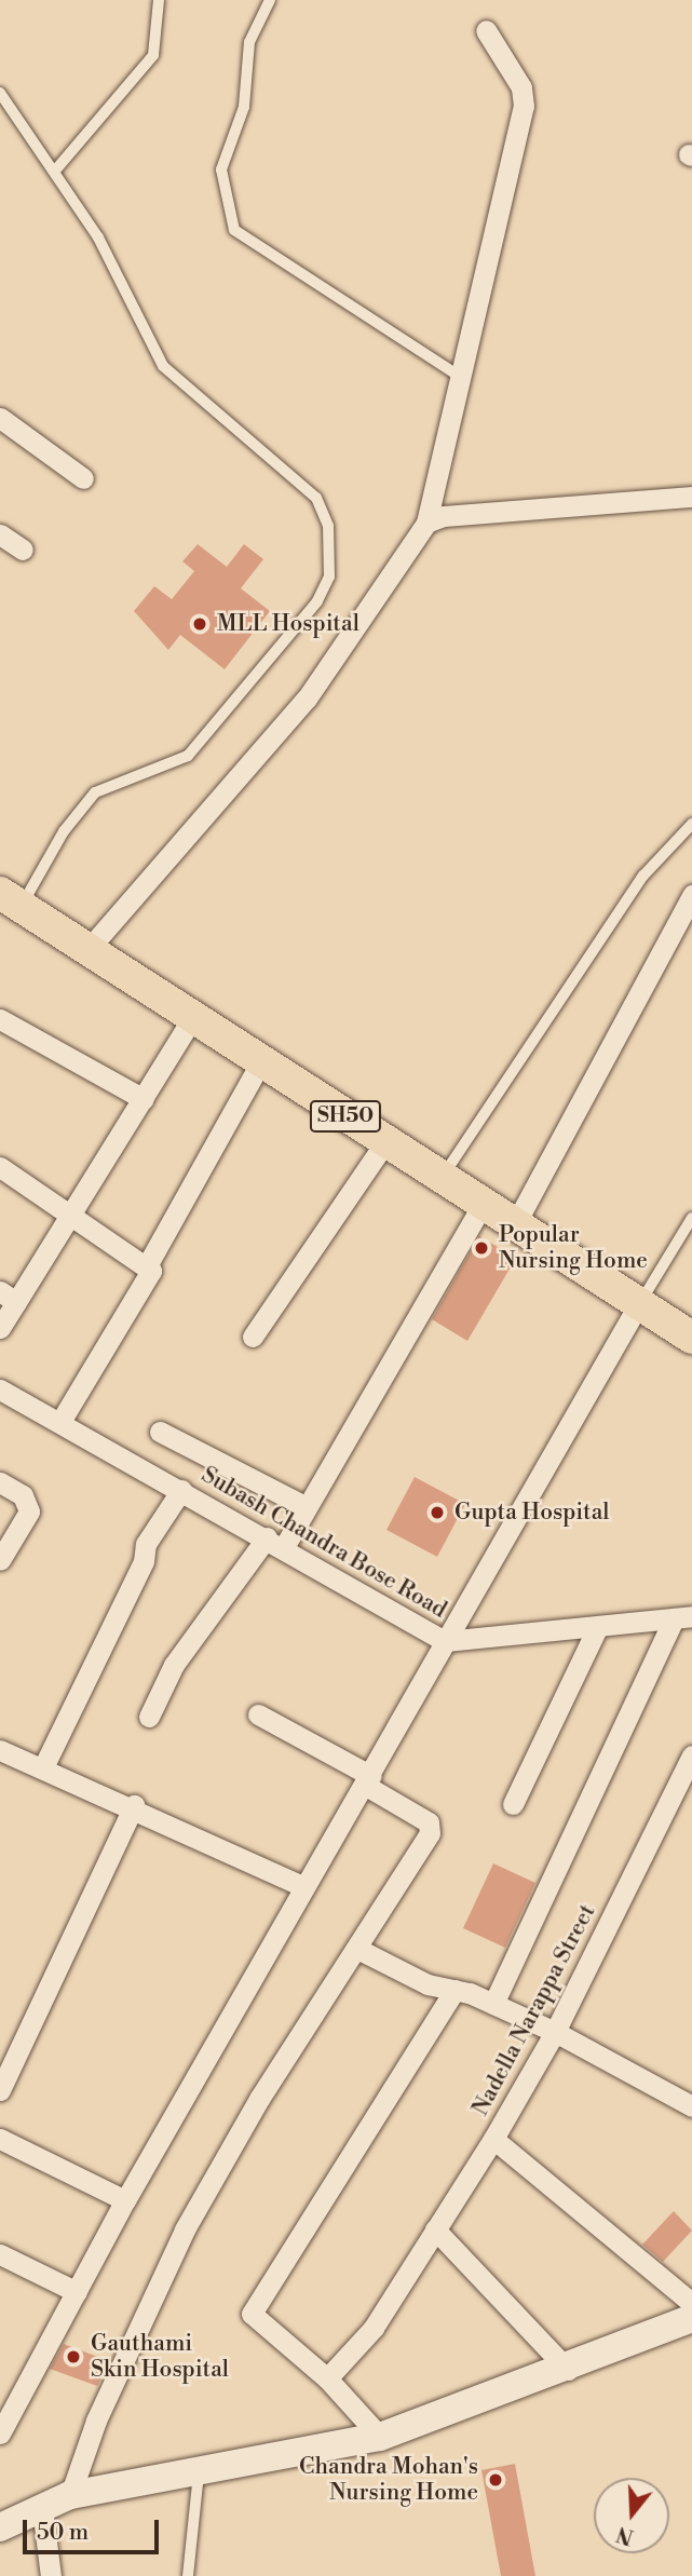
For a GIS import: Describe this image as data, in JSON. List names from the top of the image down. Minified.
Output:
{"streets":{"main road":["SH50"],"street":["Subash Chandra Bose Road","Nadella Narappa Street"]},"crossings":[["Subash Chandra Bose Road","Nadella Narappa Street"]],"places":["MLL Hospital","Popular Nursing Home","Gupta Hospital","Gauthami Skin Hospital","Chandra Mohan's Nursing Home"],"scale_bar":"50 m","north":"bottom"}
